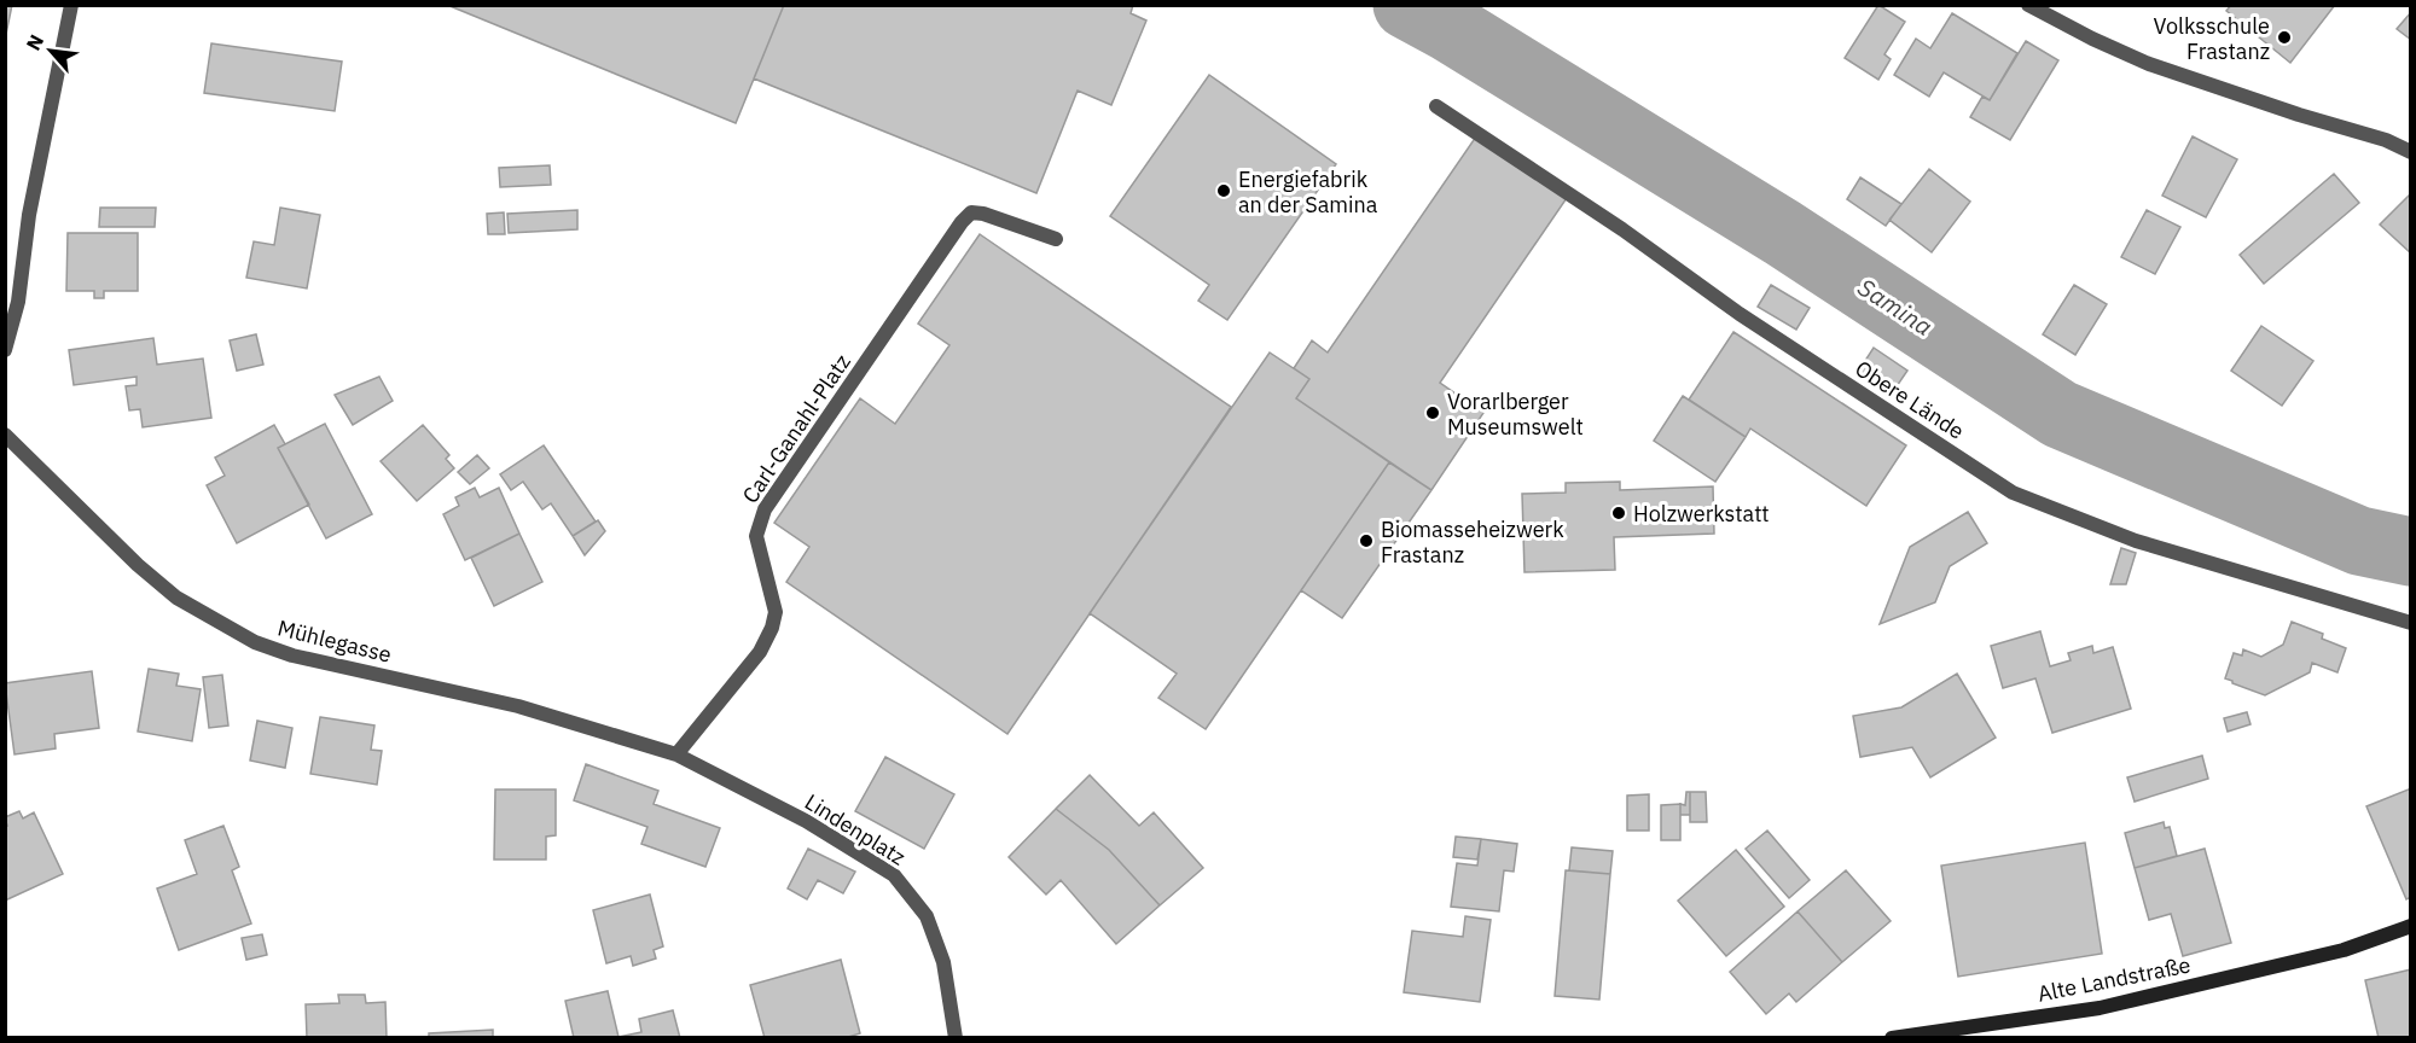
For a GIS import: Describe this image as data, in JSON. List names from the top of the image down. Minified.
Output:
{"streets":{"main road":["Alte Landstraße"],"street":["Obere Lände","Carl-Ganahl-Platz","Mühlegasse","Lindenplatz"]},"crossings":[["Carl-Ganahl-Platz","Mühlegasse"],["Carl-Ganahl-Platz","Lindenplatz"],["Mühlegasse","Lindenplatz"]],"water":["Samina"],"places":["Volksschule Frastanz","Energiefabrik an der Samina","Vorarlberger Museumswelt","Holzwerkstatt","Biomasseheizwerk Frastanz"],"north":"top left"}
